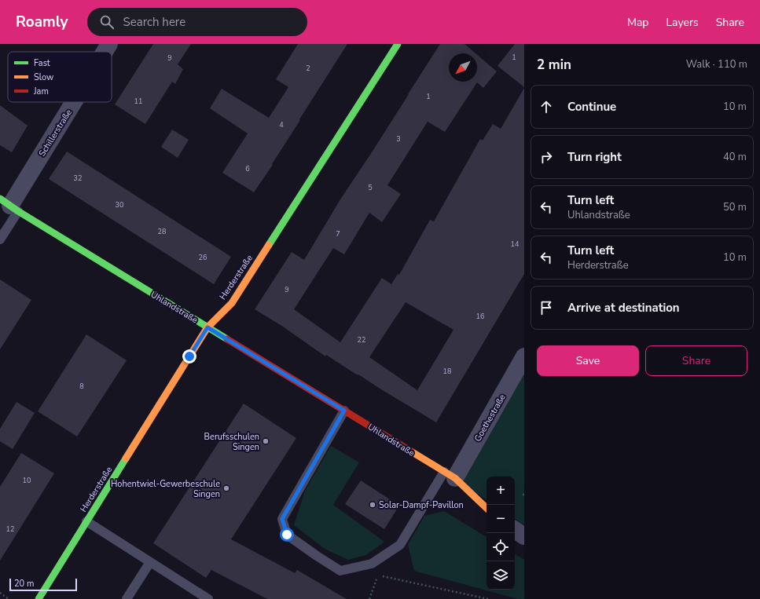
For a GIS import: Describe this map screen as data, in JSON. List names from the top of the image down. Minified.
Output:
{"streets":{"street":["Schillerstraße","Herderstraße","Uhlandstraße","Goethestraße"]},"crossings":[["Schillerstraße","Uhlandstraße"],["Herderstraße","Uhlandstraße"],["Uhlandstraße","Goethestraße"]],"places":["Berufsschulen Singen","Hohentwiel-Gewerbeschule Singen","Solar-Dampf-Pavillon"],"house_numbers":["1","9","2","1","11","4","3","6","32","5","30","28","7","14","26","9","16","22","18","8","10","12"],"legend":["Fast","Slow","Jam"],"scale_bar":"20 m","north":"bottom left","page":{"header":"Roamly","search":"Search here","nav":["Map","Layers","Share"],"heading":["2 min","Walk · 110 m"],"list":[["Continue","10 m"],["Turn right","40 m"],["Turn left","Uhlandstraße","50 m"],["Turn left","Herderstraße","10 m"],"Arrive at destination"],"buttons":["Save","Share"],"map_buttons":["+","−"],"scale":"20 m"}}
